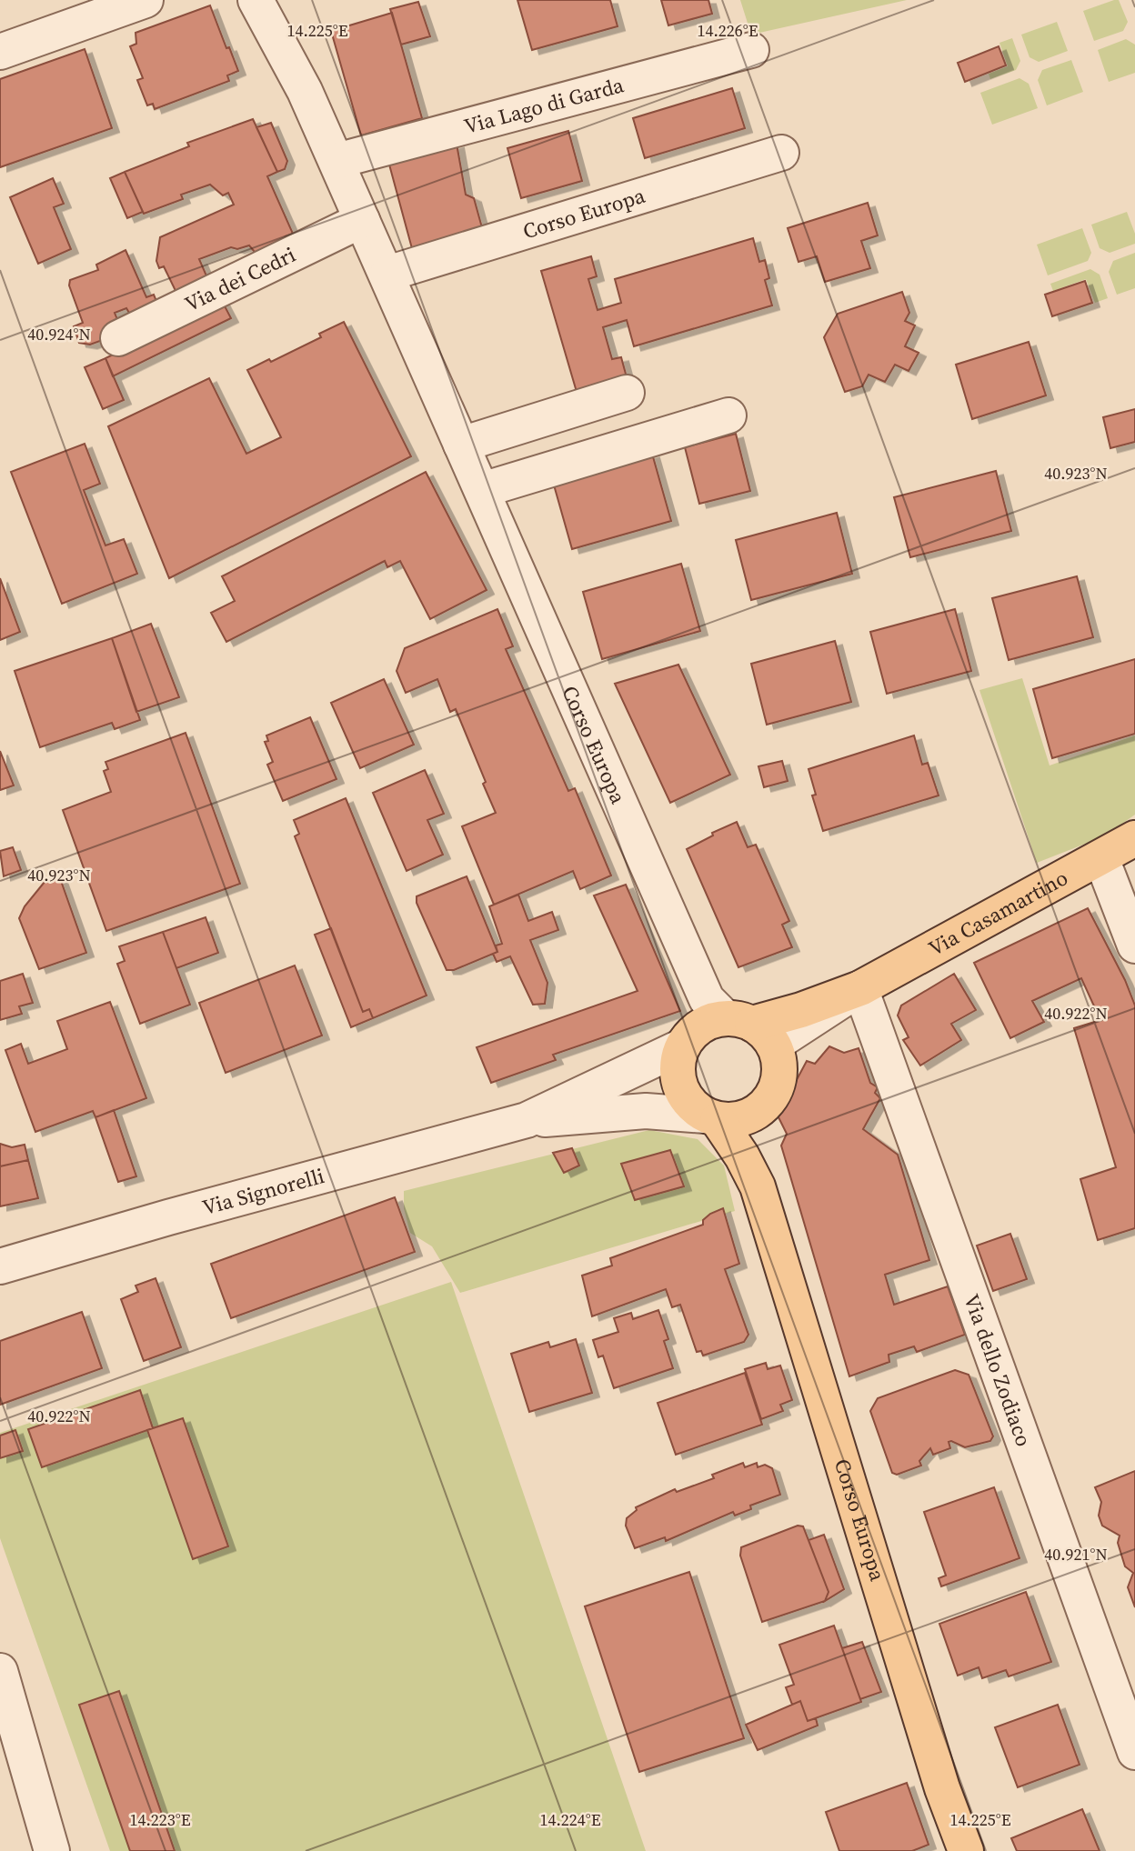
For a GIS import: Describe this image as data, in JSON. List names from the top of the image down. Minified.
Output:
{"streets":{"main road":["Corso Europa","Via Casamartino"],"street":["Via Lago di Garda","Via dei Cedri","Via Signorelli","Via dello Zodiaco"]},"crossings":[["Via Lago di Garda","Corso Europa"],["Corso Europa","Via dei Cedri"],["Corso Europa","Via Casamartino"],["Corso Europa","Via Signorelli"],["Via Casamartino","Via Signorelli"],["Via Casamartino","Via dello Zodiaco"]],"coordinates":["14.225°E","14.226°E","40.924°N","40.923°N","40.922°N","40.921°N","14.223°E","14.224°E"]}
